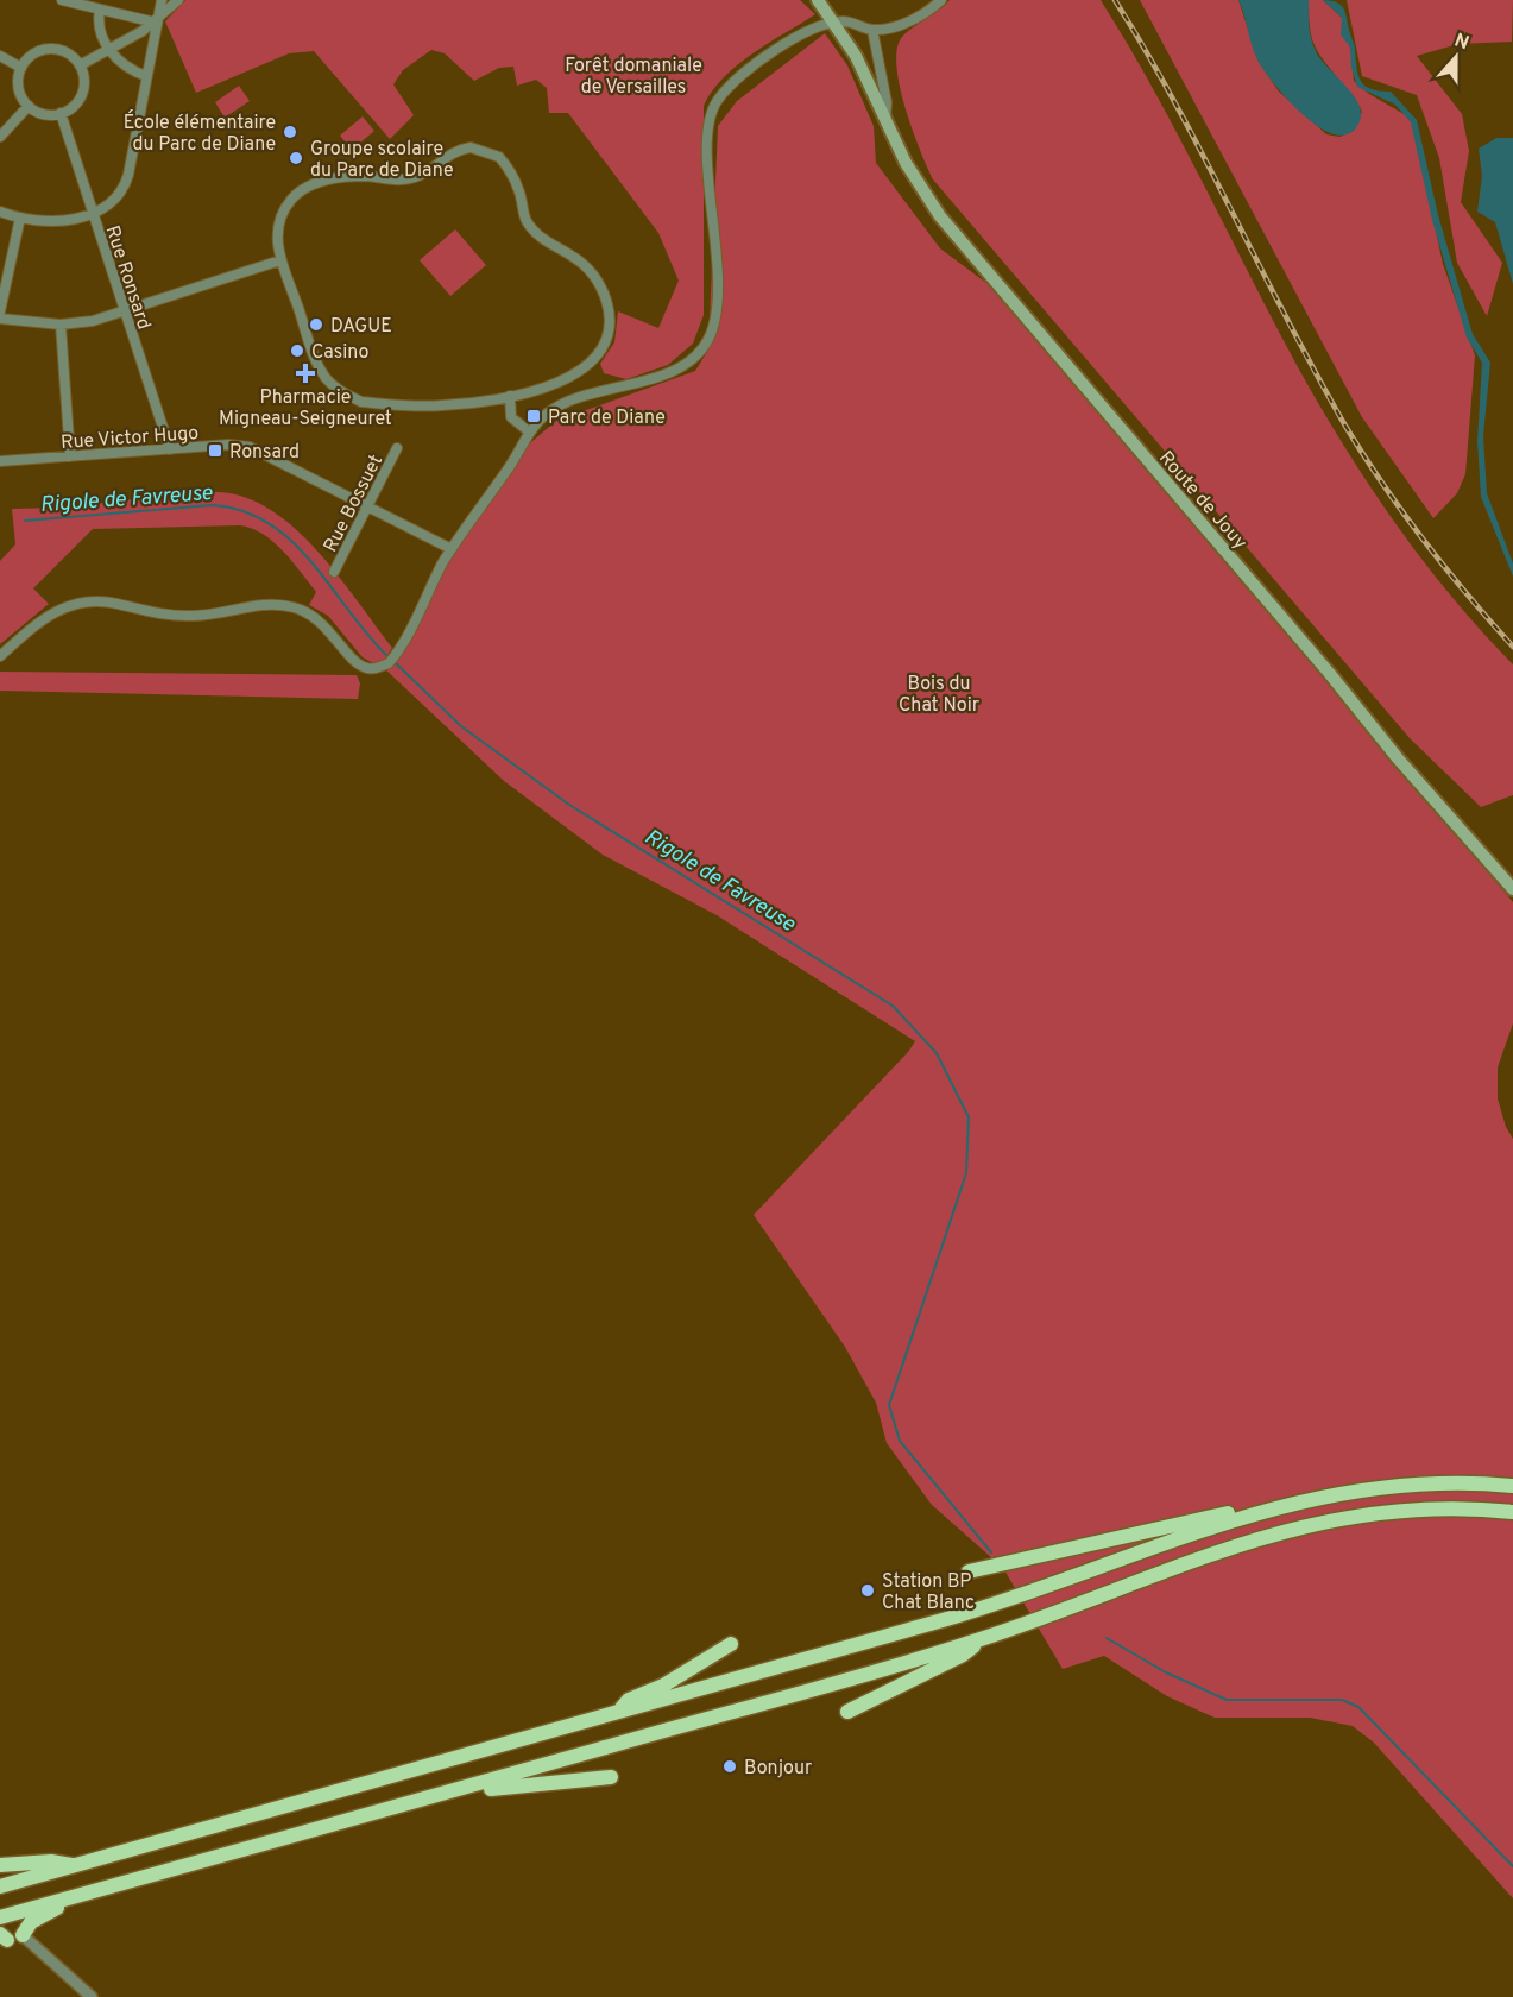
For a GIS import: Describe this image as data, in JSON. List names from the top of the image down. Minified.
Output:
{"streets":{"main road":["Route de Jouy"],"street":["Rue Ronsard","Rue Victor Hugo","Rue Bossuet"]},"crossings":[["Rue Ronsard","Rue Victor Hugo"],["Rue Victor Hugo","Rue Bossuet"]],"water":["Rigole de Favreuse"],"parks":["Forêt domaniale de Versailles","Bois du Chat Noir"],"places":{"other":["École élémentaire du Parc de Diane","Groupe scolaire du Parc de Diane","DAGUE","Casino","Station BP Chat Blanc","Bonjour"],"health":["Pharmacie Migneau-Seigneuret"],"transit":["Parc de Diane","Ronsard"]},"north":"top"}
